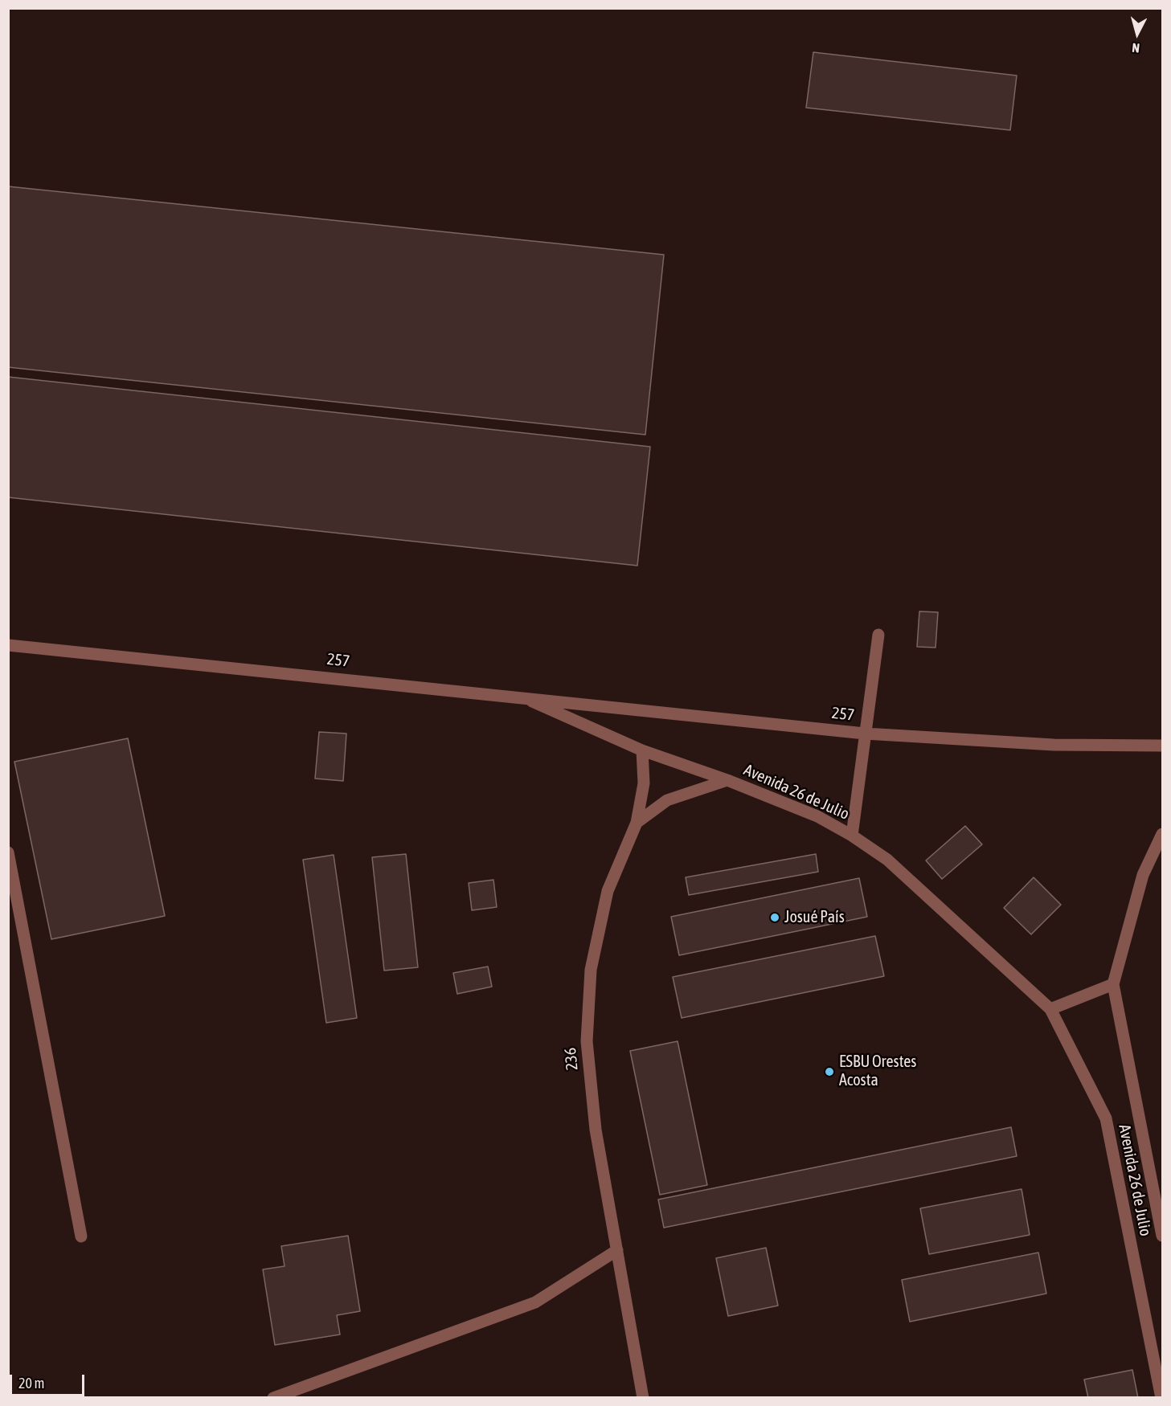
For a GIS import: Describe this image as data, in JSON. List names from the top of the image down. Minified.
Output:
{"streets":{"street":["257","Avenida 26 de Julio","236"]},"crossings":[["257","Avenida 26 de Julio"],["257","236"]],"places":["Josué País","ESBU Orestes Acosta"],"scale_bar":"20 m","north":"bottom"}
